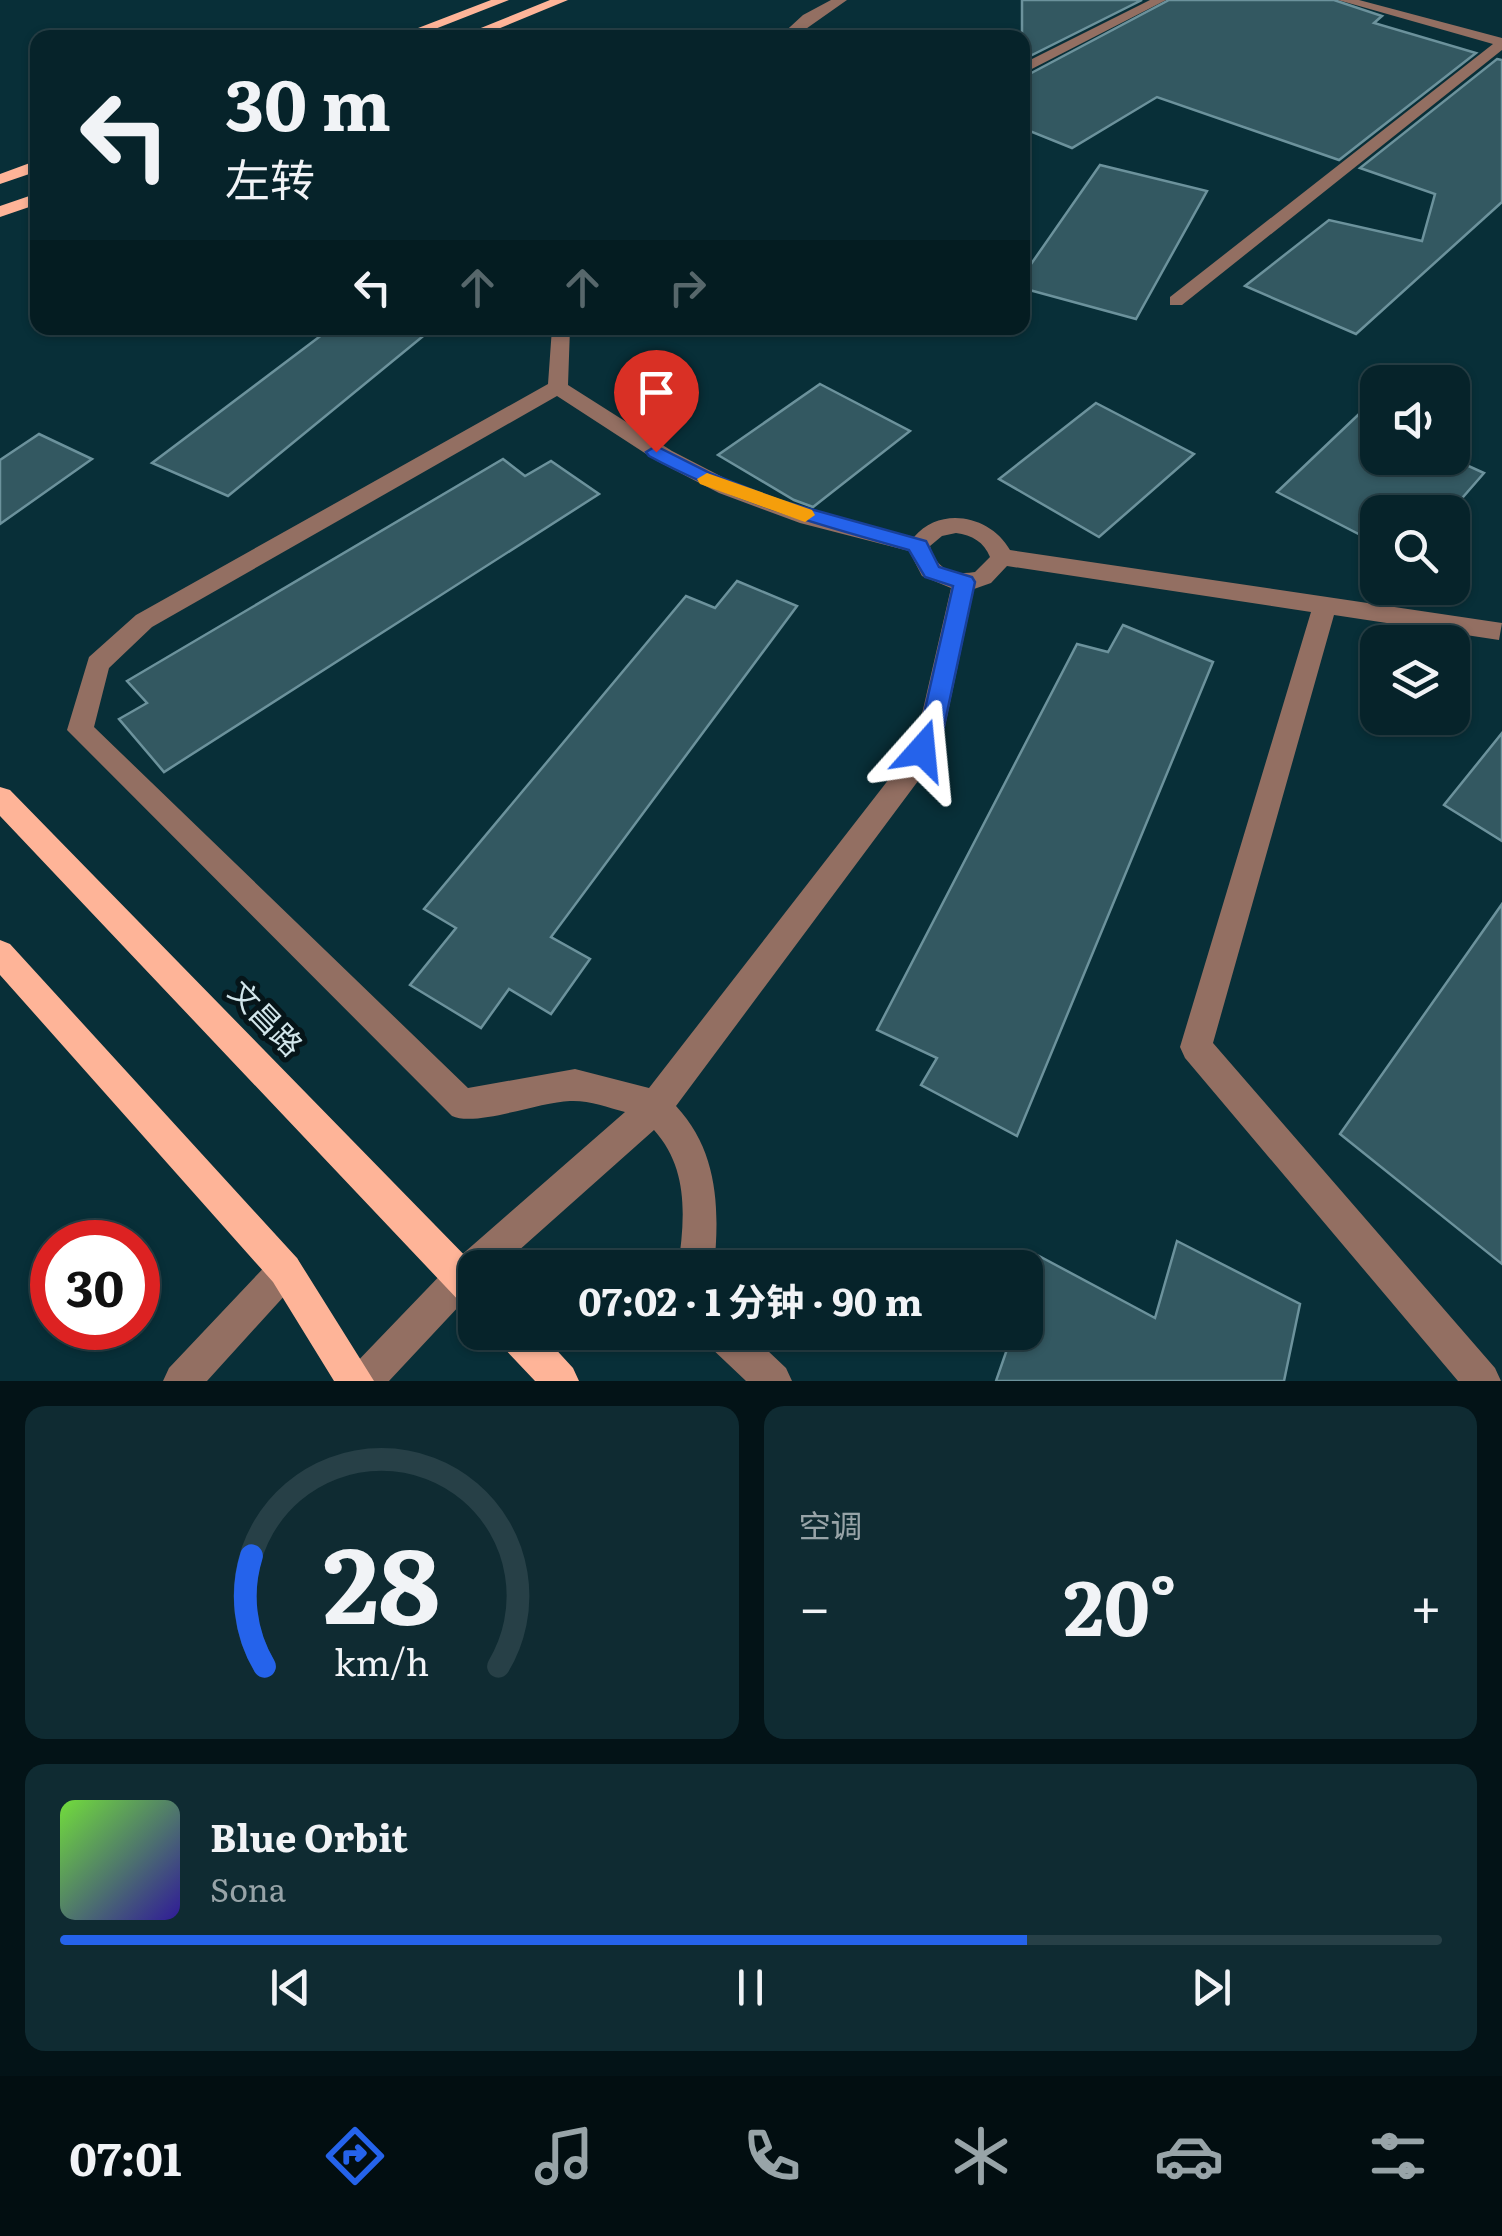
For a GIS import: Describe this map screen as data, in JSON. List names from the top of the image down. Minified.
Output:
{"streets":{"main road":["文昌路"]},"page":{"turn":["30 m","左转"],"limit":"30","trip":"07:02 · 1 分钟 · 90 m","tile":"空调","heat":["−","20°","+"],"song":["Blue Orbit","Sona"],"tabs":"07:01","gauge":["28","km/h"]}}
